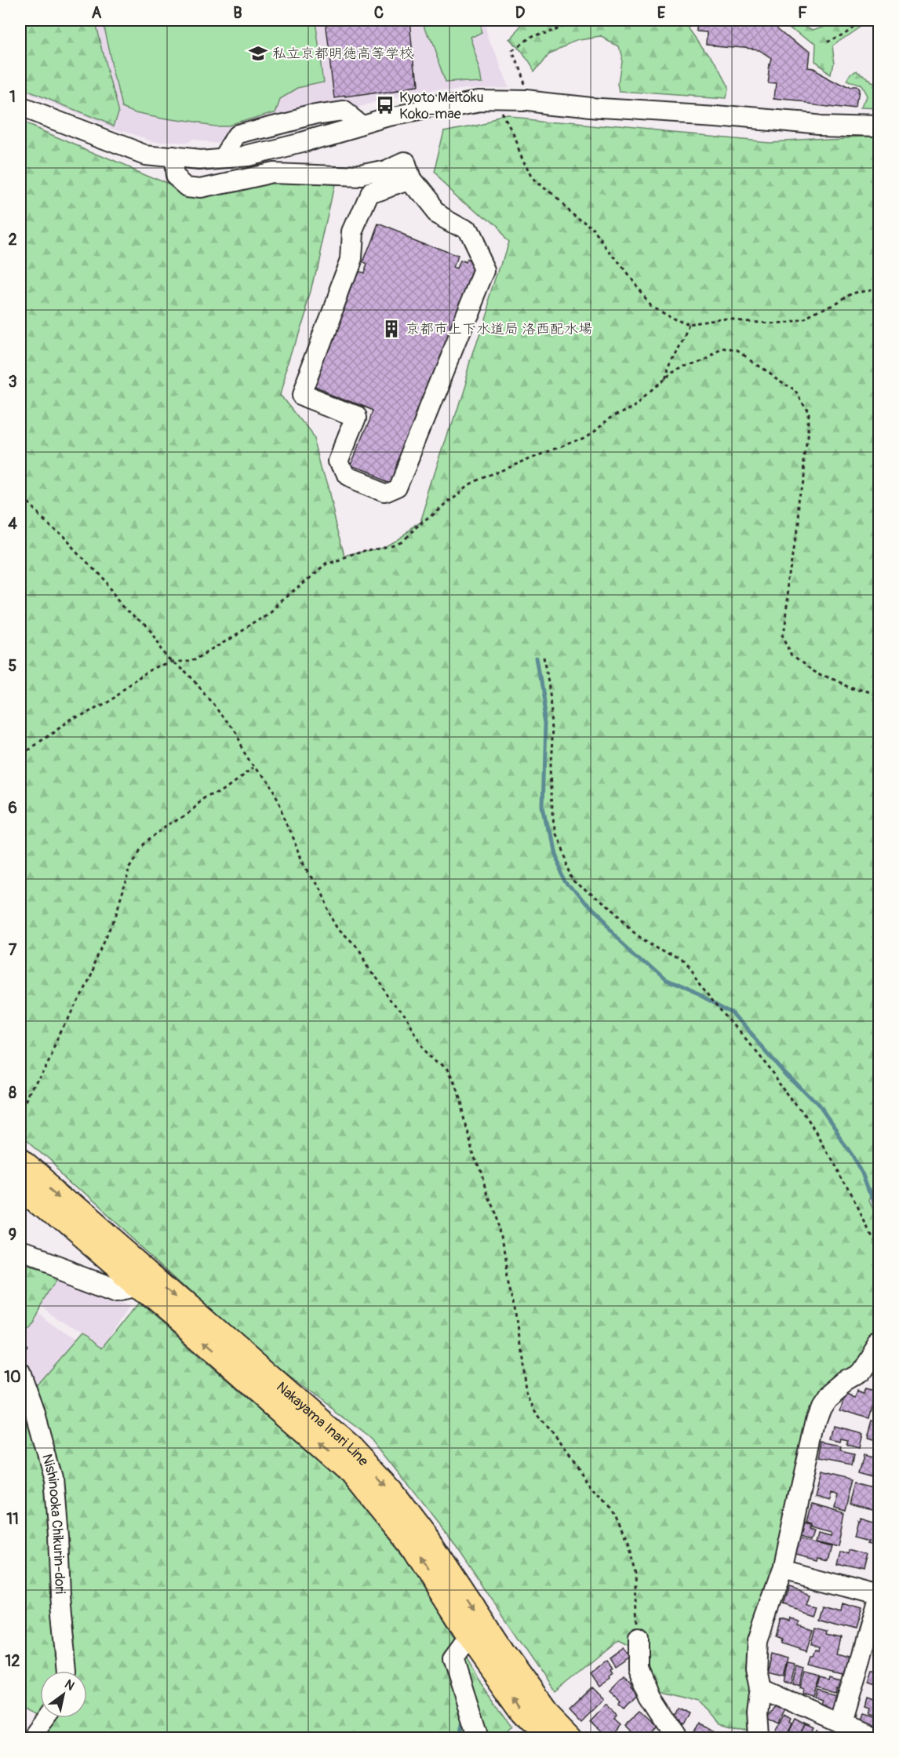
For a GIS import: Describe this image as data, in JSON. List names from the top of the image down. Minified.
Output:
{"streets":{"main road":["Nakayama Inari Line"],"street":["Nishinooka Chikurin-dori"]},"places":{"school or university":["私立京都明徳高等学校"],"bus stop":["Kyoto Meitoku Koko-mae"],"building":["京都市上下水道局 洛西配水場"]},"north":"top right","grid":{"columns":["A","B","C","D","E","F"],"rows":["1","2","3","4","5","6","7","8","9","10","11","12"]}}
